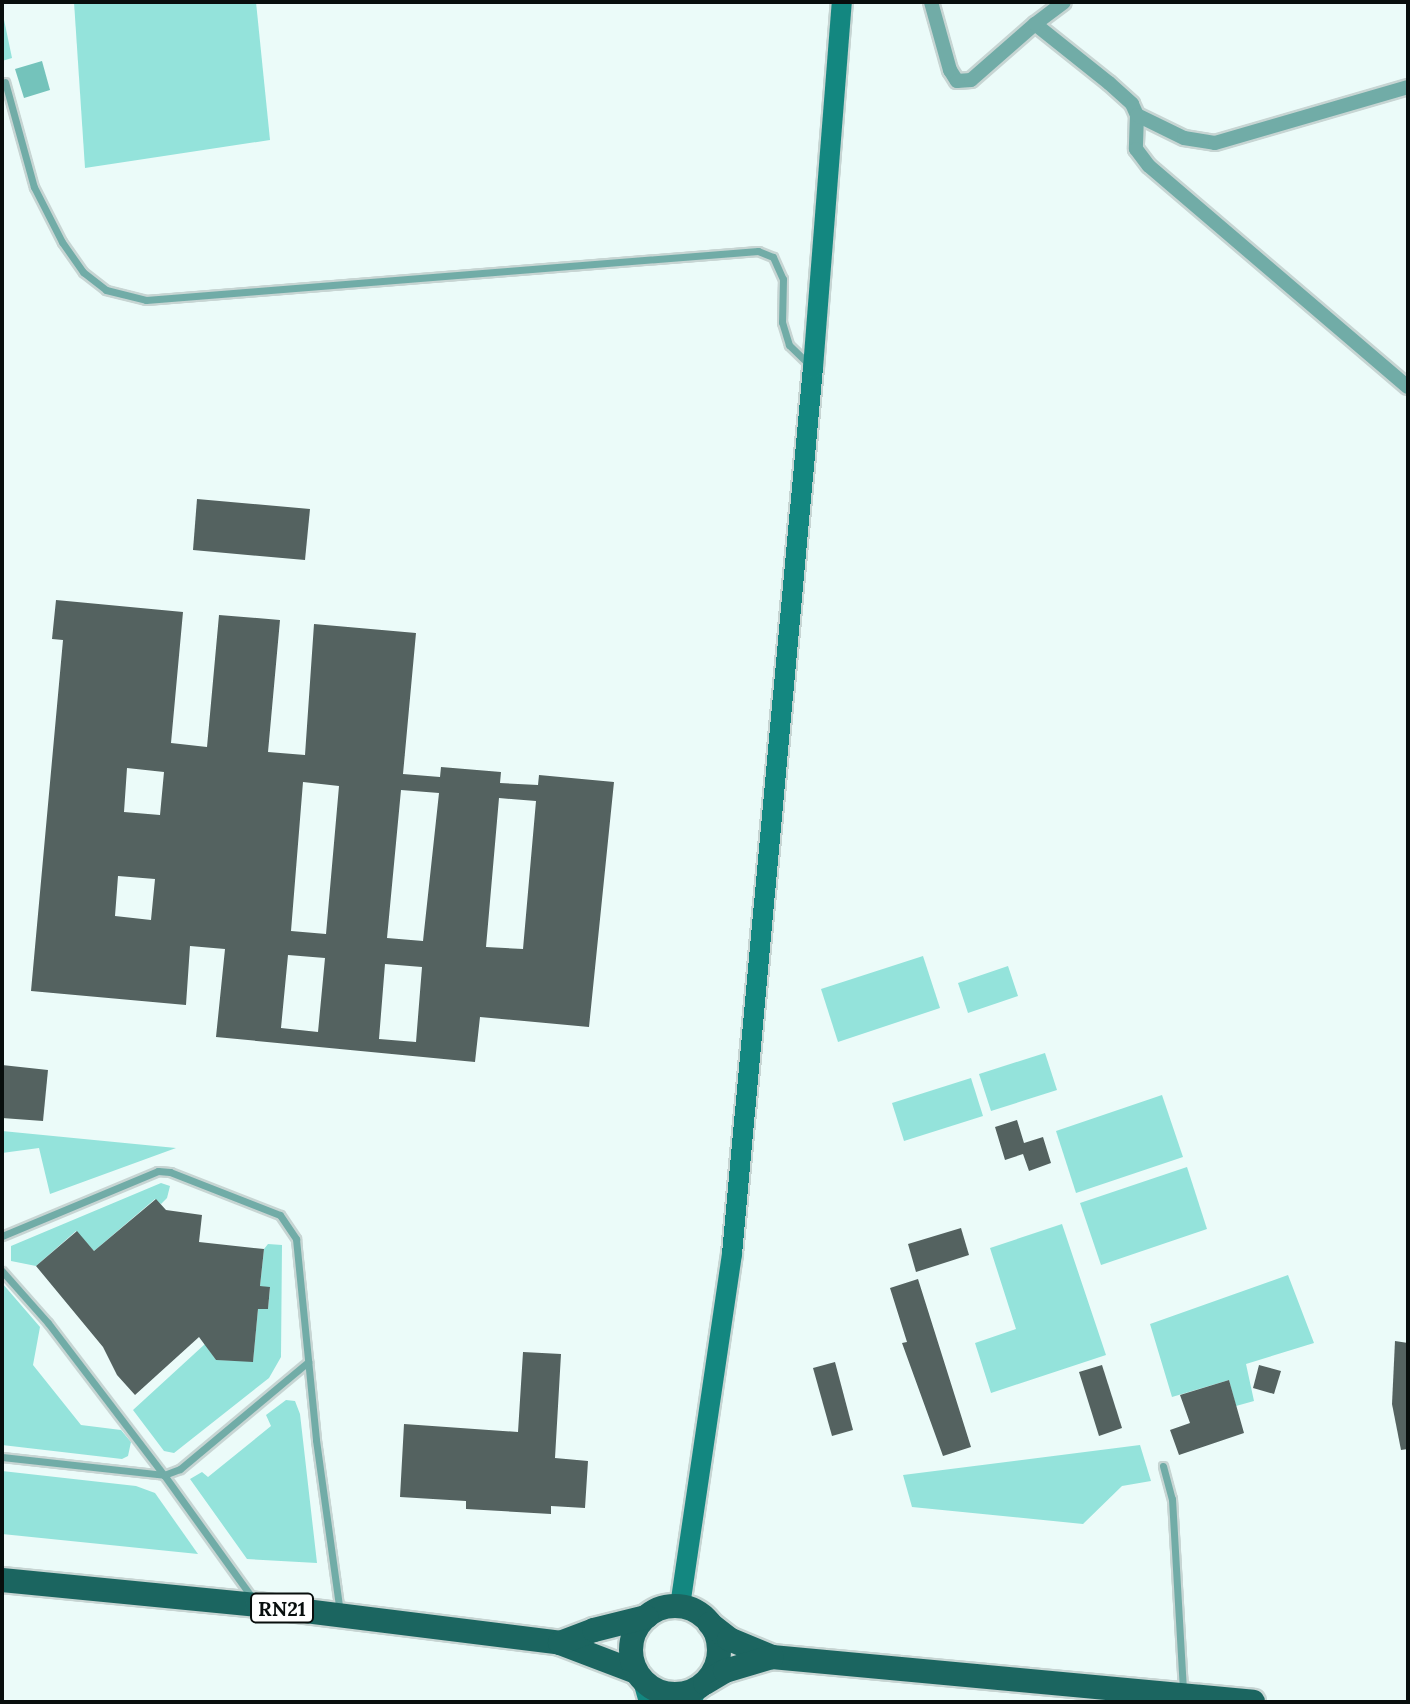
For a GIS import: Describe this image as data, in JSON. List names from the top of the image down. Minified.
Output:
{"streets":{"main road":["RN21"]}}
